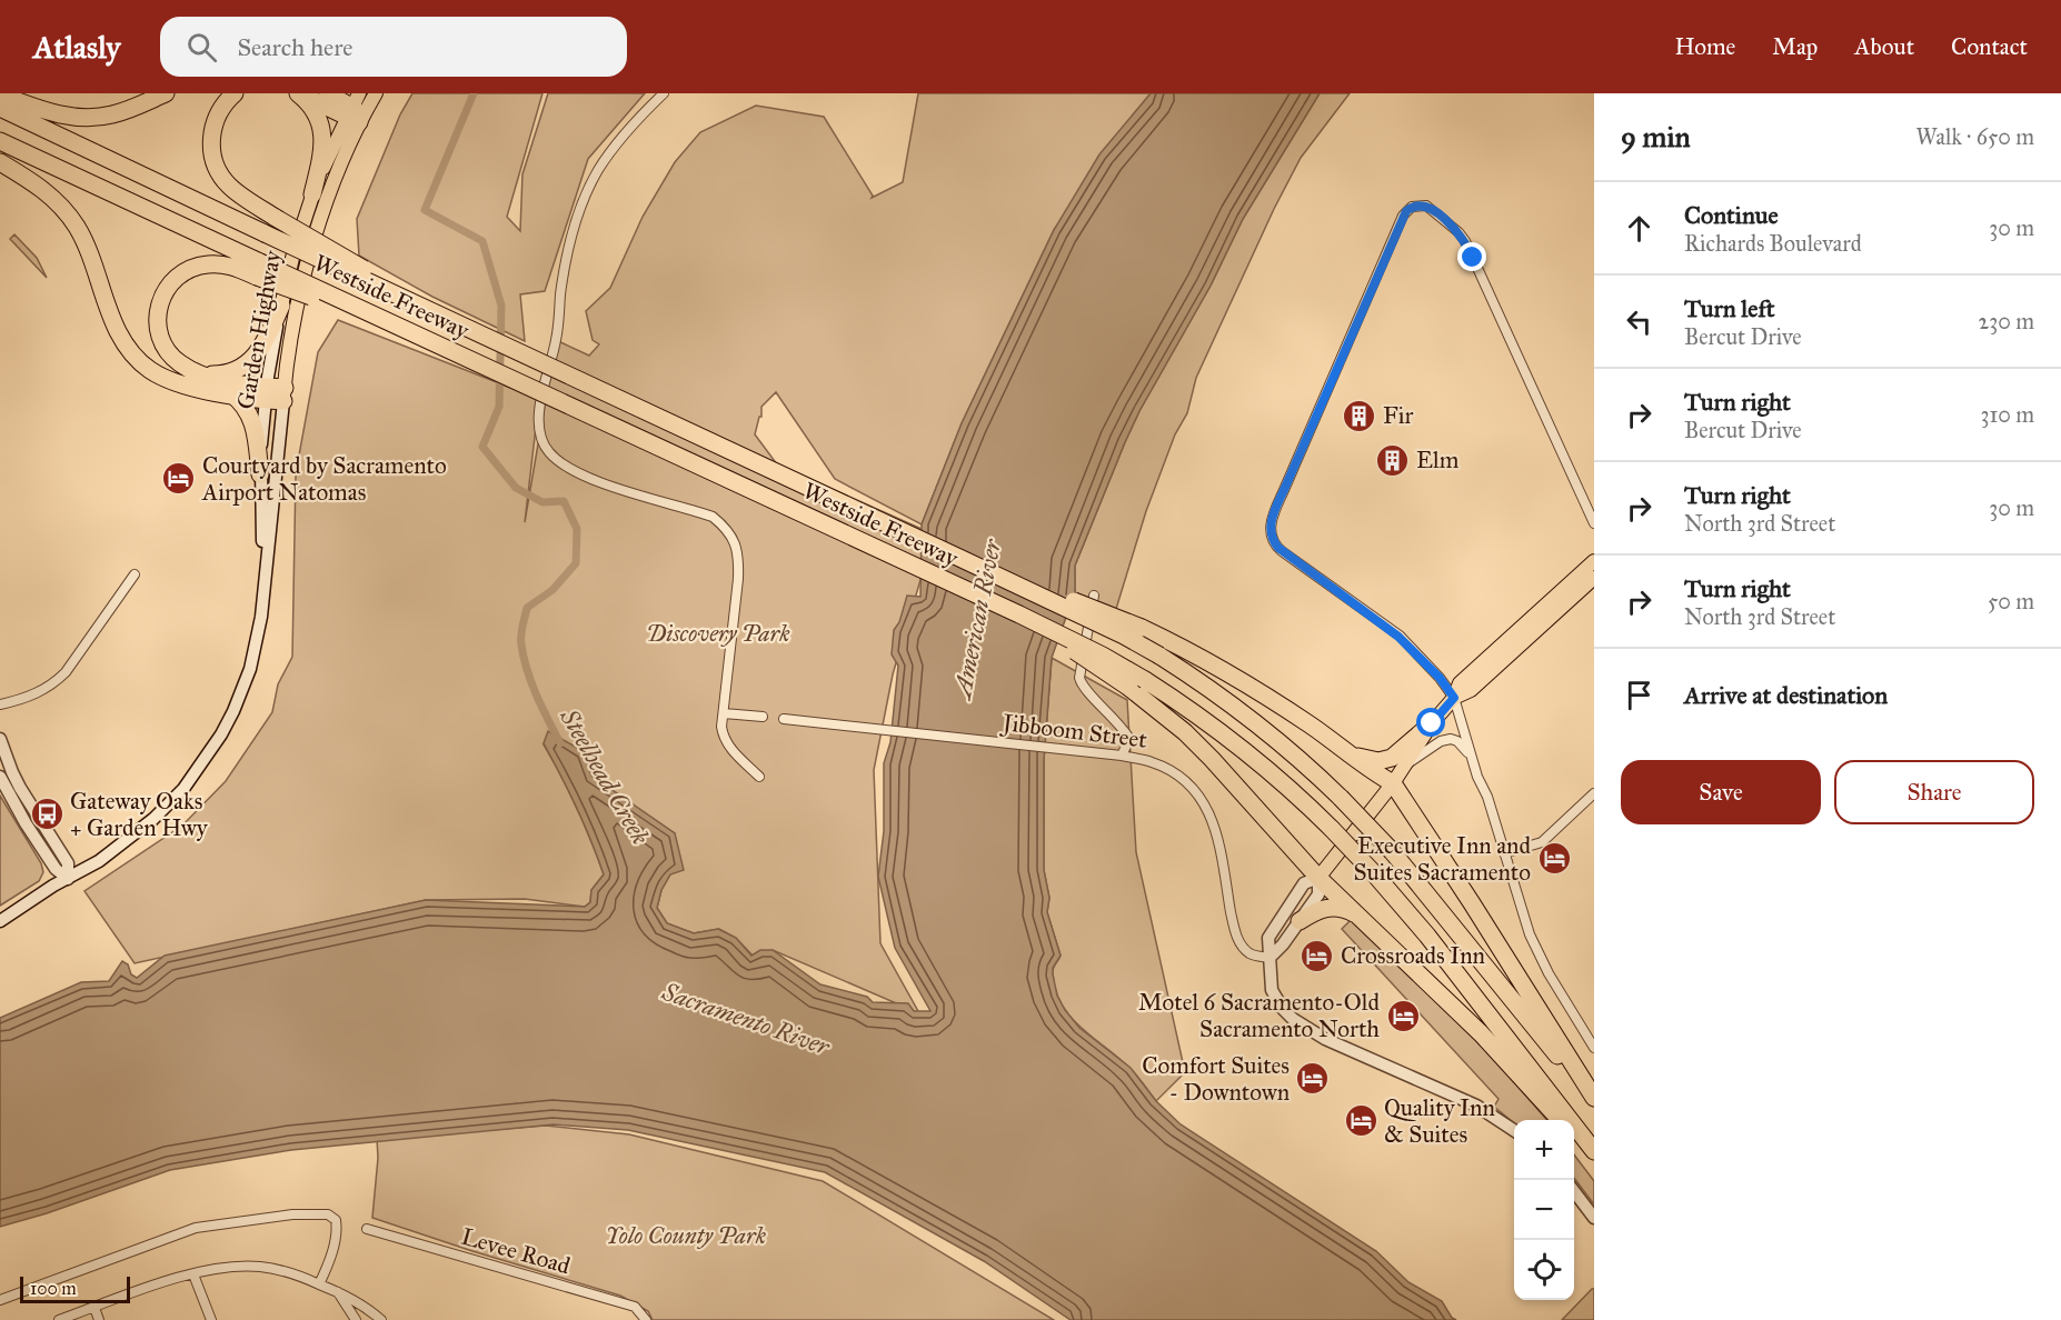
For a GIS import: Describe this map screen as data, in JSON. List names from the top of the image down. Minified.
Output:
{"streets":{"highway":["Westside Freeway"],"main road":["Garden Highway"],"street":["Jibboom Street","Levee Road"]},"water":["American River","Steelhead Creek","Sacramento River"],"parks":["Discovery Park","Yolo County Park"],"places":{"building":["Fir","Elm"],"hotel":["Courtyard by Sacramento Airport Natomas","Executive Inn and Suites Sacramento","Crossroads Inn","Motel 6 Sacramento-Old Sacramento North","Comfort Suites - Downtown","Quality Inn & Suites"],"bus stop":["Gateway Oaks + Garden Hwy"]},"scale_bar":"100 m","page":{"header":"Atlasly","search":"Search here","nav":["Home","Map","About","Contact"],"heading":["9 min","Walk · 650 m"],"list":[["Continue","Richards Boulevard","30 m"],["Turn left","Bercut Drive","230 m"],["Turn right","Bercut Drive","310 m"],["Turn right","North 3rd Street","30 m"],["Turn right","North 3rd Street","50 m"],"Arrive at destination"],"buttons":["Save","Share"],"map_buttons":["+","−"],"scale":"100 m"}}
